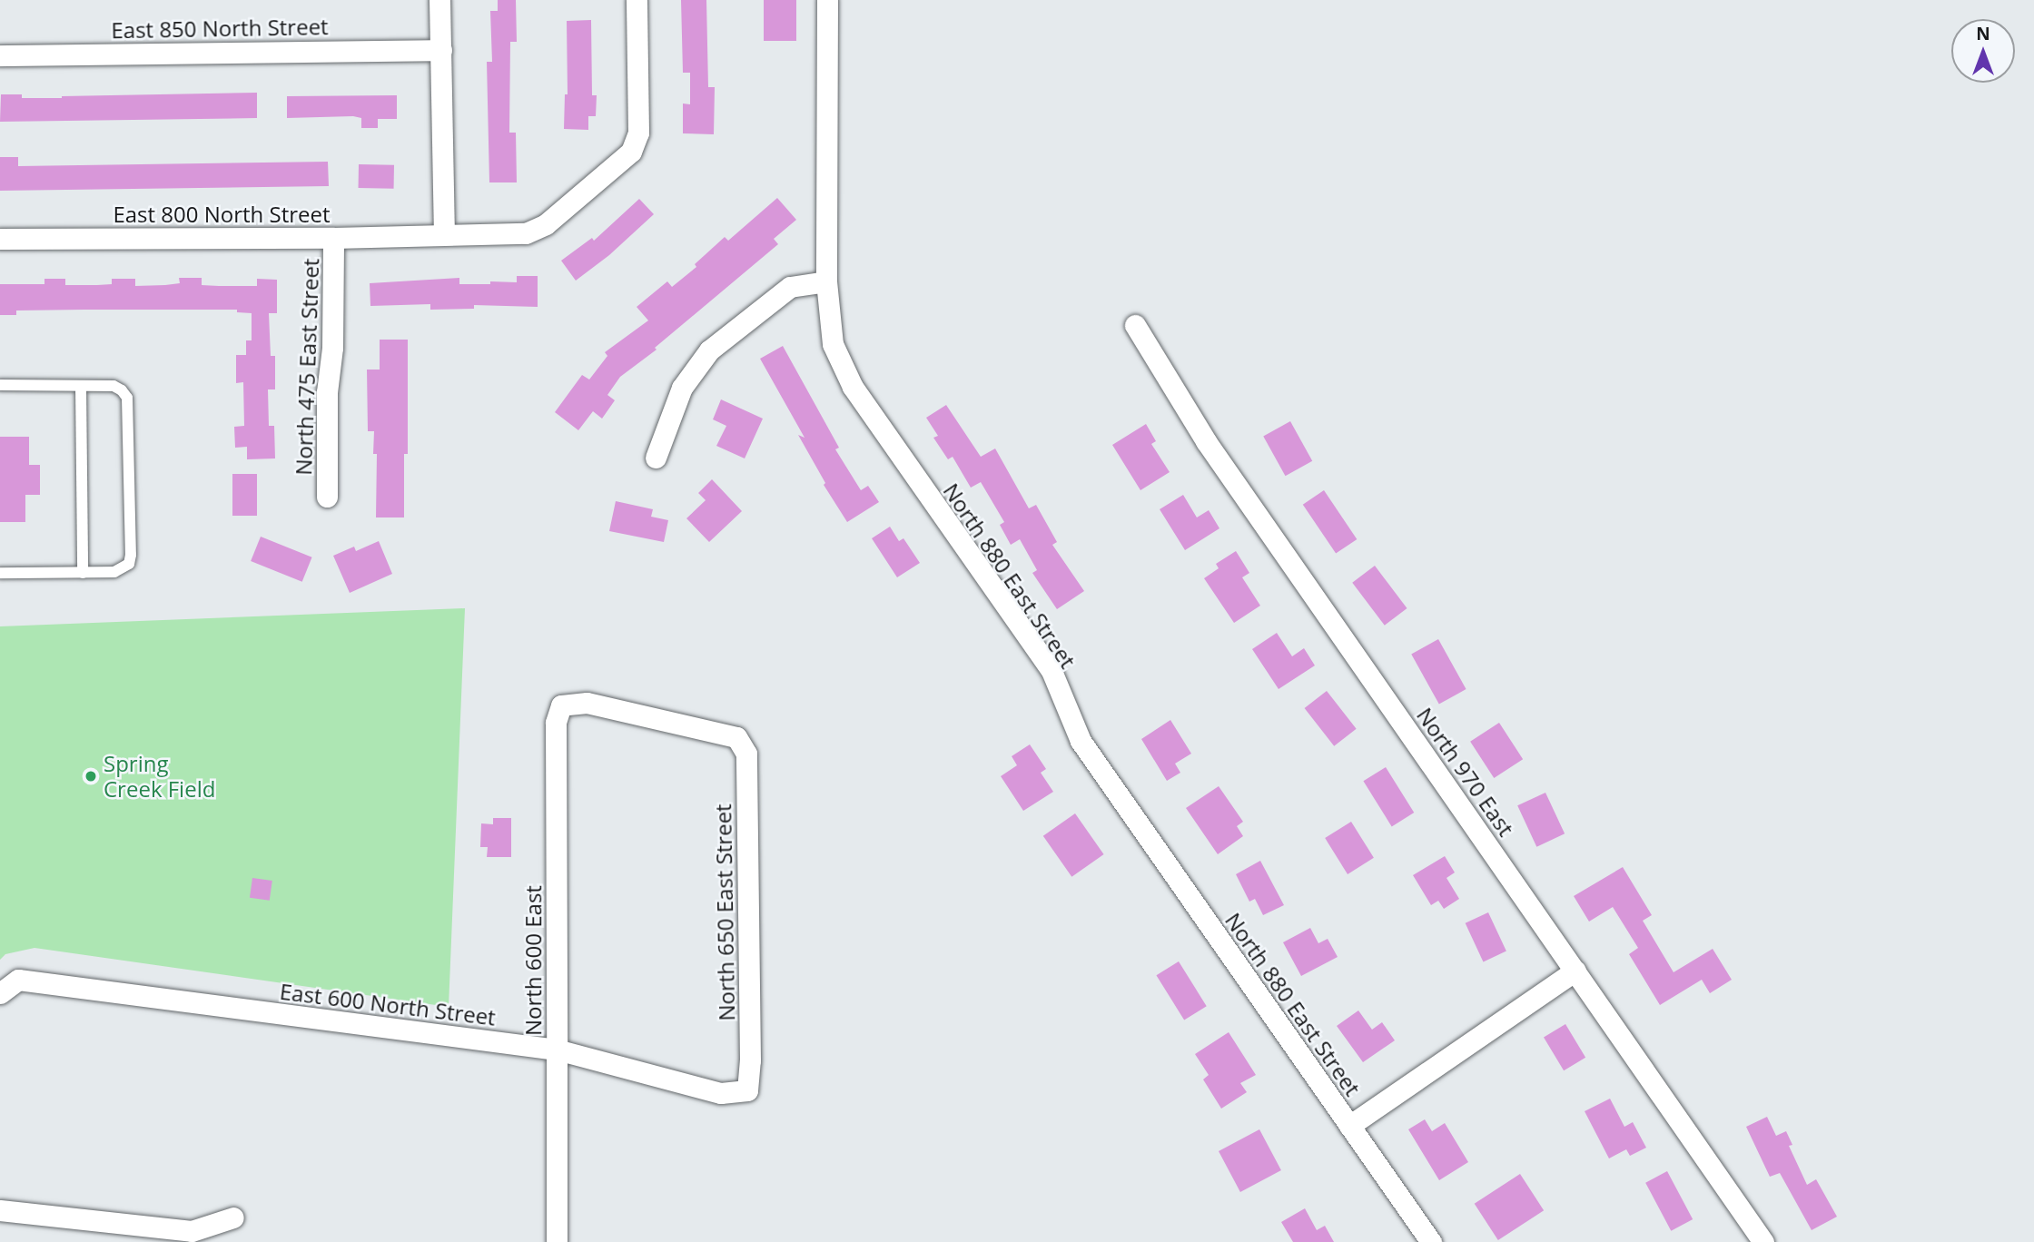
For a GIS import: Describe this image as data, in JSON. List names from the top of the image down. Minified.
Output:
{"streets":{"street":["East 850 North Street","East 800 North Street","North 475 East Street","North 880 East Street","North 970 East","North 650 East Street","North 600 East","East 600 North Street"]},"crossings":[["East 800 North Street","North 475 East Street"],["North 650 East Street","North 600 East"],["North 650 East Street","East 600 North Street"],["North 600 East","East 600 North Street"]],"places":["Spring Creek Field"],"north":"top"}
